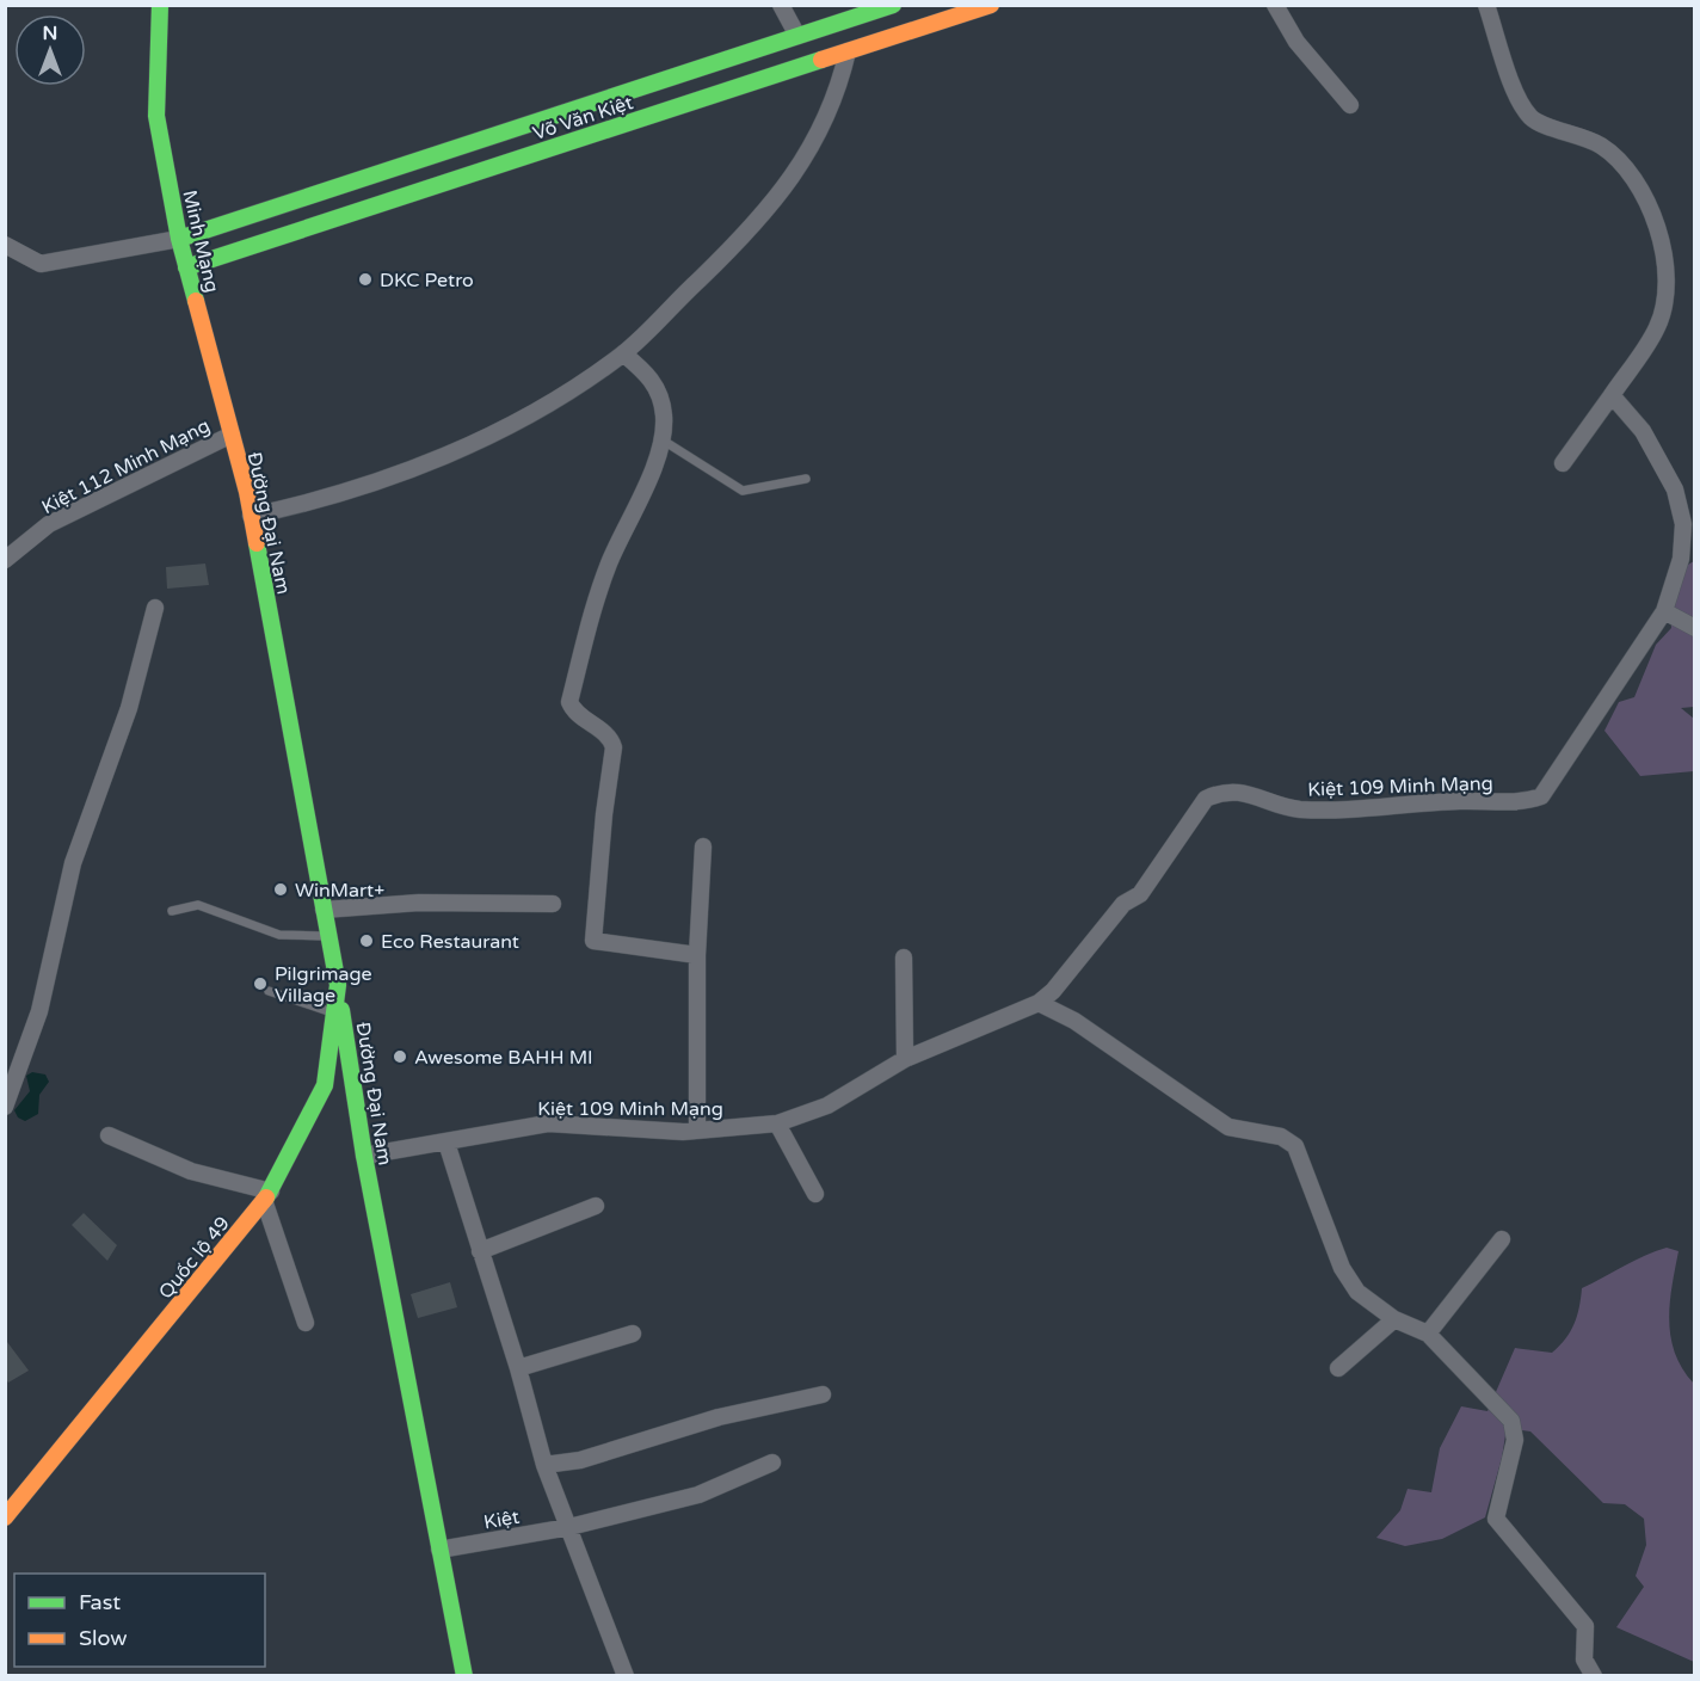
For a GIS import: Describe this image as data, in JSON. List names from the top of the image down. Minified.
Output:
{"streets":{"main road":["Võ Văn Kiệt","Minh Mạng","Đường Đại Nam","Quốc lộ 49"],"street":["Kiệt 112 Minh Mạng","Kiệt 109 Minh Mạng","Kiệt"]},"crossings":[["Võ Văn Kiệt","Minh Mạng"],["Minh Mạng","Kiệt 112 Minh Mạng"],["Minh Mạng","Đường Đại Nam"],["Kiệt 112 Minh Mạng","Đường Đại Nam"],["Đường Đại Nam","Kiệt 109 Minh Mạng"],["Đường Đại Nam","Quốc lộ 49"],["Đường Đại Nam","Kiệt"]],"places":["DKC Petro","WinMart+","Eco Restaurant","Pilgrimage Village","Awesome BAHH MI"],"legend":["Fast","Slow"],"north":"top"}
